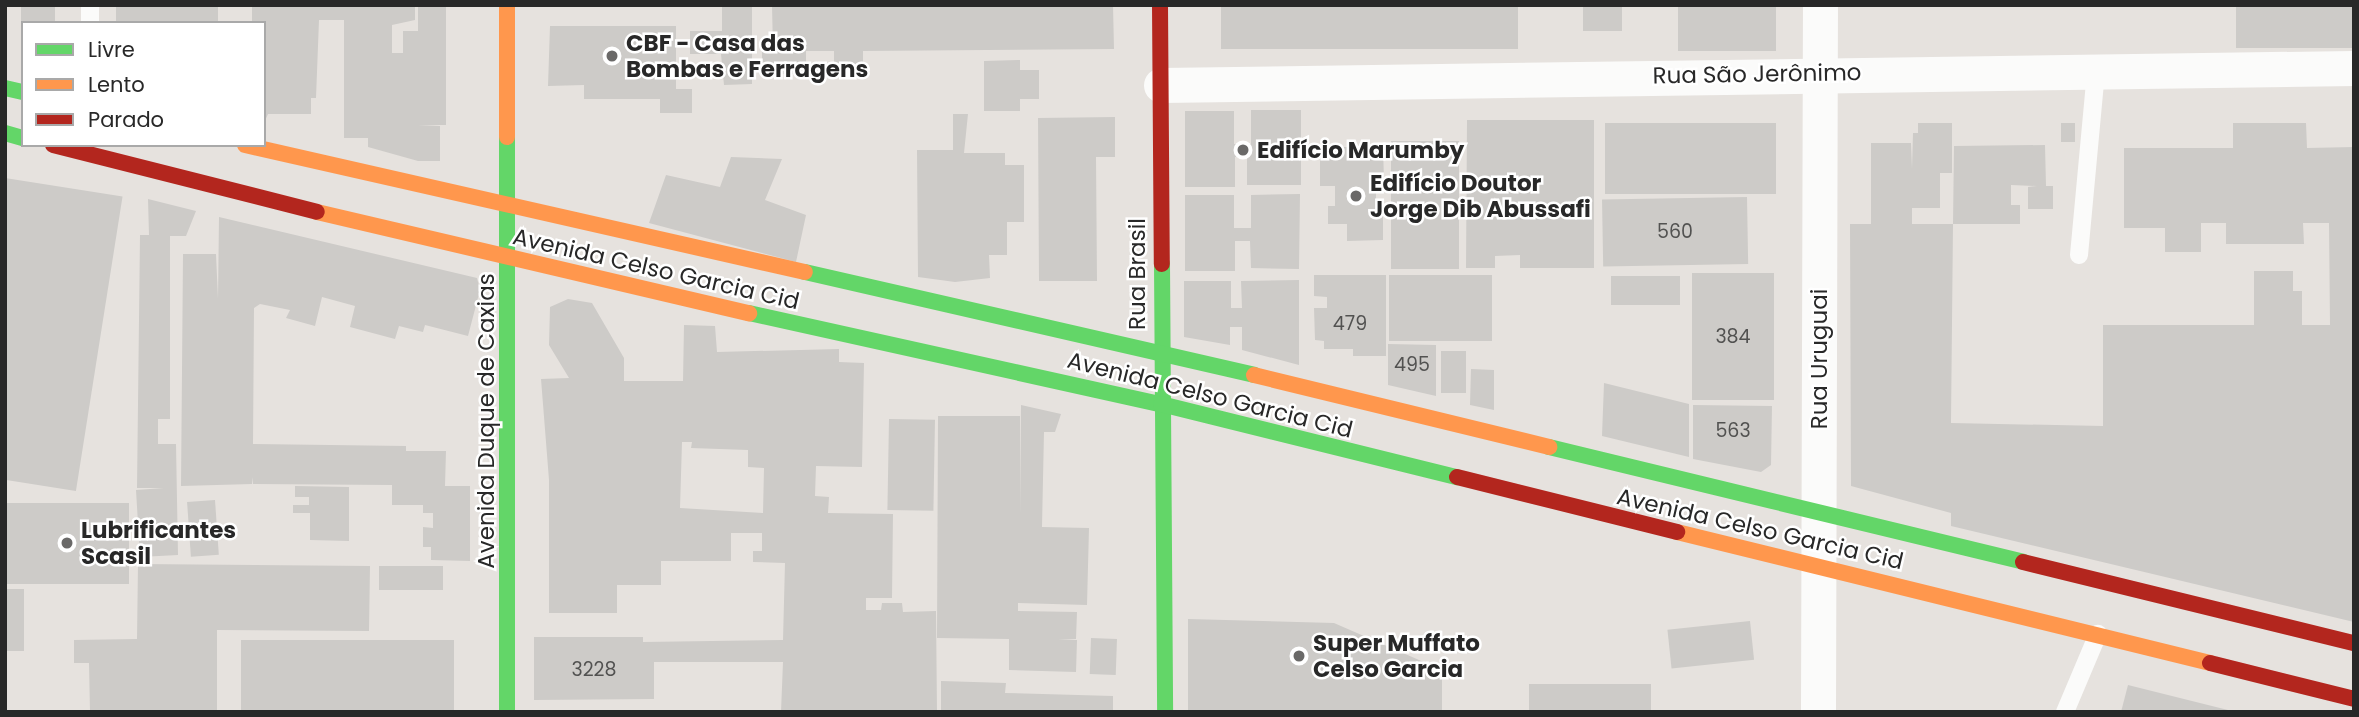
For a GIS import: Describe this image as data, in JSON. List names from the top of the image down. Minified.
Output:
{"streets":{"main road":["Avenida Celso Garcia Cid","Rua Brasil","Avenida Duque de Caxias"],"street":["Rua São Jerônimo","Rua Uruguai"]},"crossings":[["Rua São Jerônimo","Rua Brasil"],["Rua São Jerônimo","Rua Uruguai"],["Avenida Celso Garcia Cid","Rua Brasil"],["Avenida Celso Garcia Cid","Rua Uruguai"],["Avenida Celso Garcia Cid","Avenida Duque de Caxias"]],"places":["CBF - Casa das Bombas e Ferragens","Edifício Marumby","Edifício Doutor Jorge Dib Abussafi","Lubrificantes Scasil","Super Muffato Celso Garcia"],"house_numbers":["560","479","384","495","563","3228"],"legend":["Livre","Lento","Parado"]}
